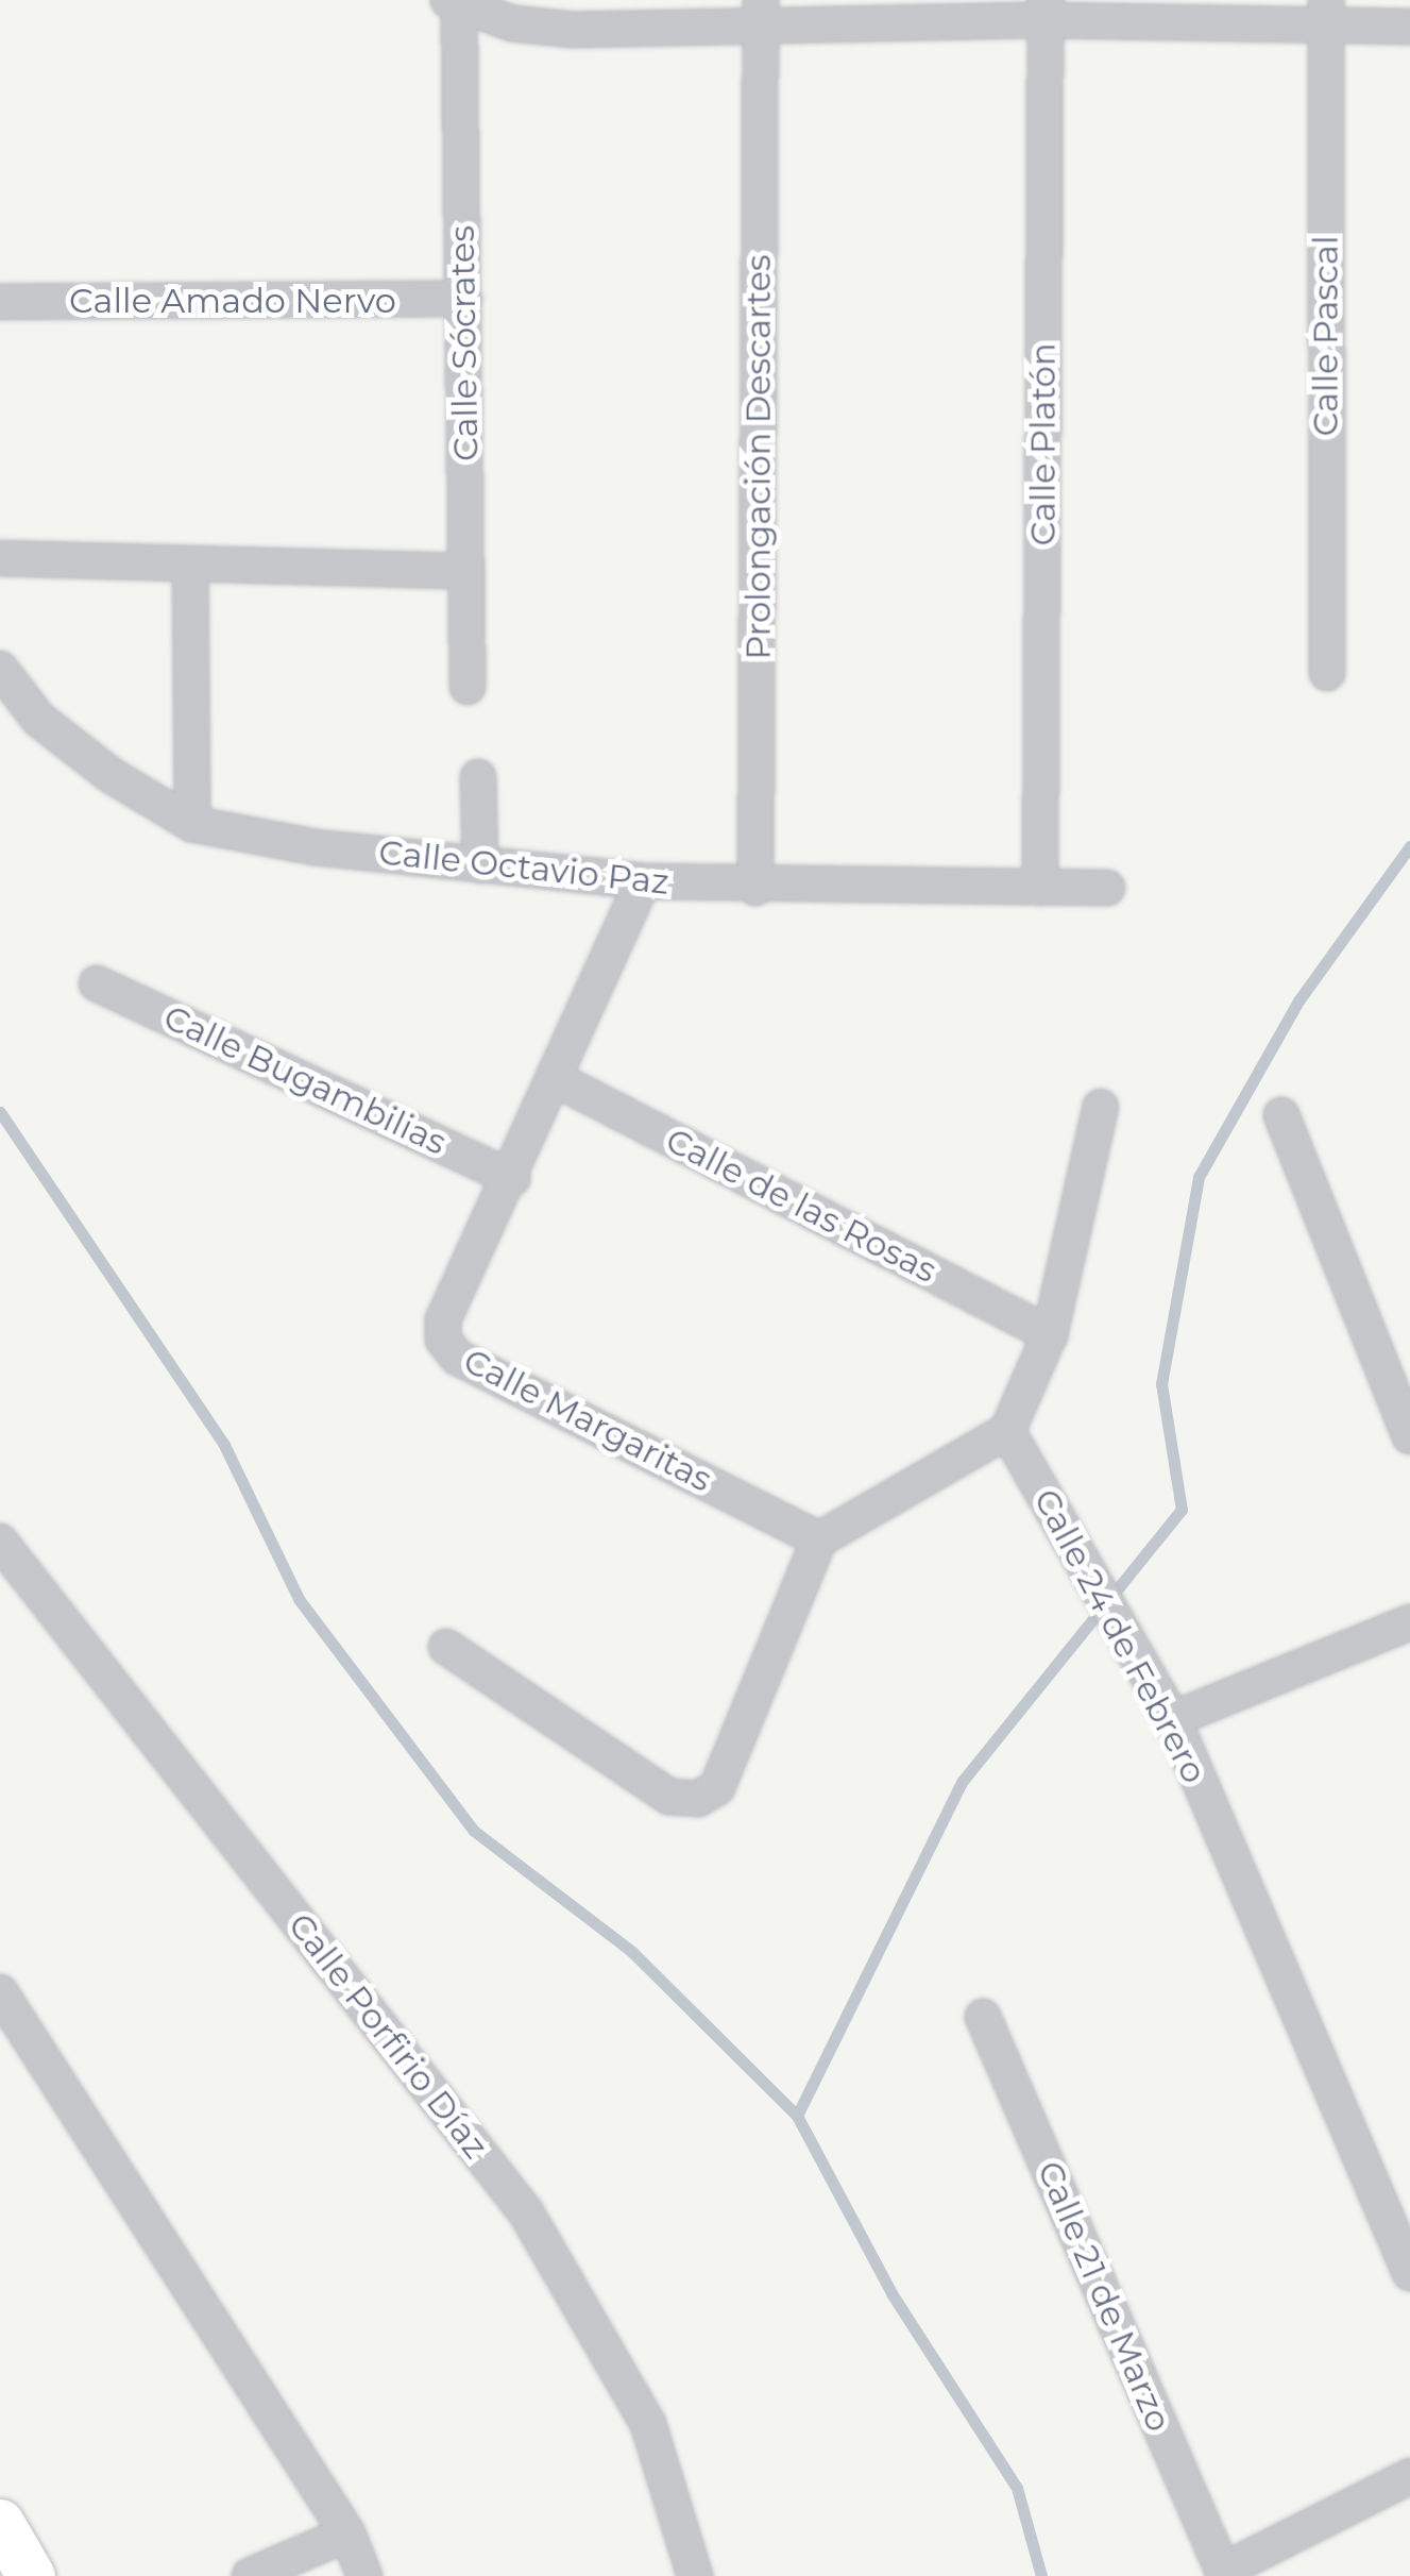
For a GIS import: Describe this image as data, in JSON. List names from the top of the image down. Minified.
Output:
{"streets":{"street":["Calle Amado Nervo","Calle Pascal","Calle Sócrates","Calle Platón","Prolongación Descartes","Calle Octavio Paz","Calle Bugambilias","Calle de las Rosas","Calle Margaritas","Calle 24 de Febrero","Calle Porfirio Díaz","Calle 21 de Marzo"]},"crossings":[["Calle Amado Nervo","Calle Sócrates"],["Calle Platón","Calle Octavio Paz"],["Prolongación Descartes","Calle Octavio Paz"],["Calle Octavio Paz","Calle Margaritas"],["Calle Bugambilias","Calle Margaritas"],["Calle de las Rosas","Calle Margaritas"]]}
